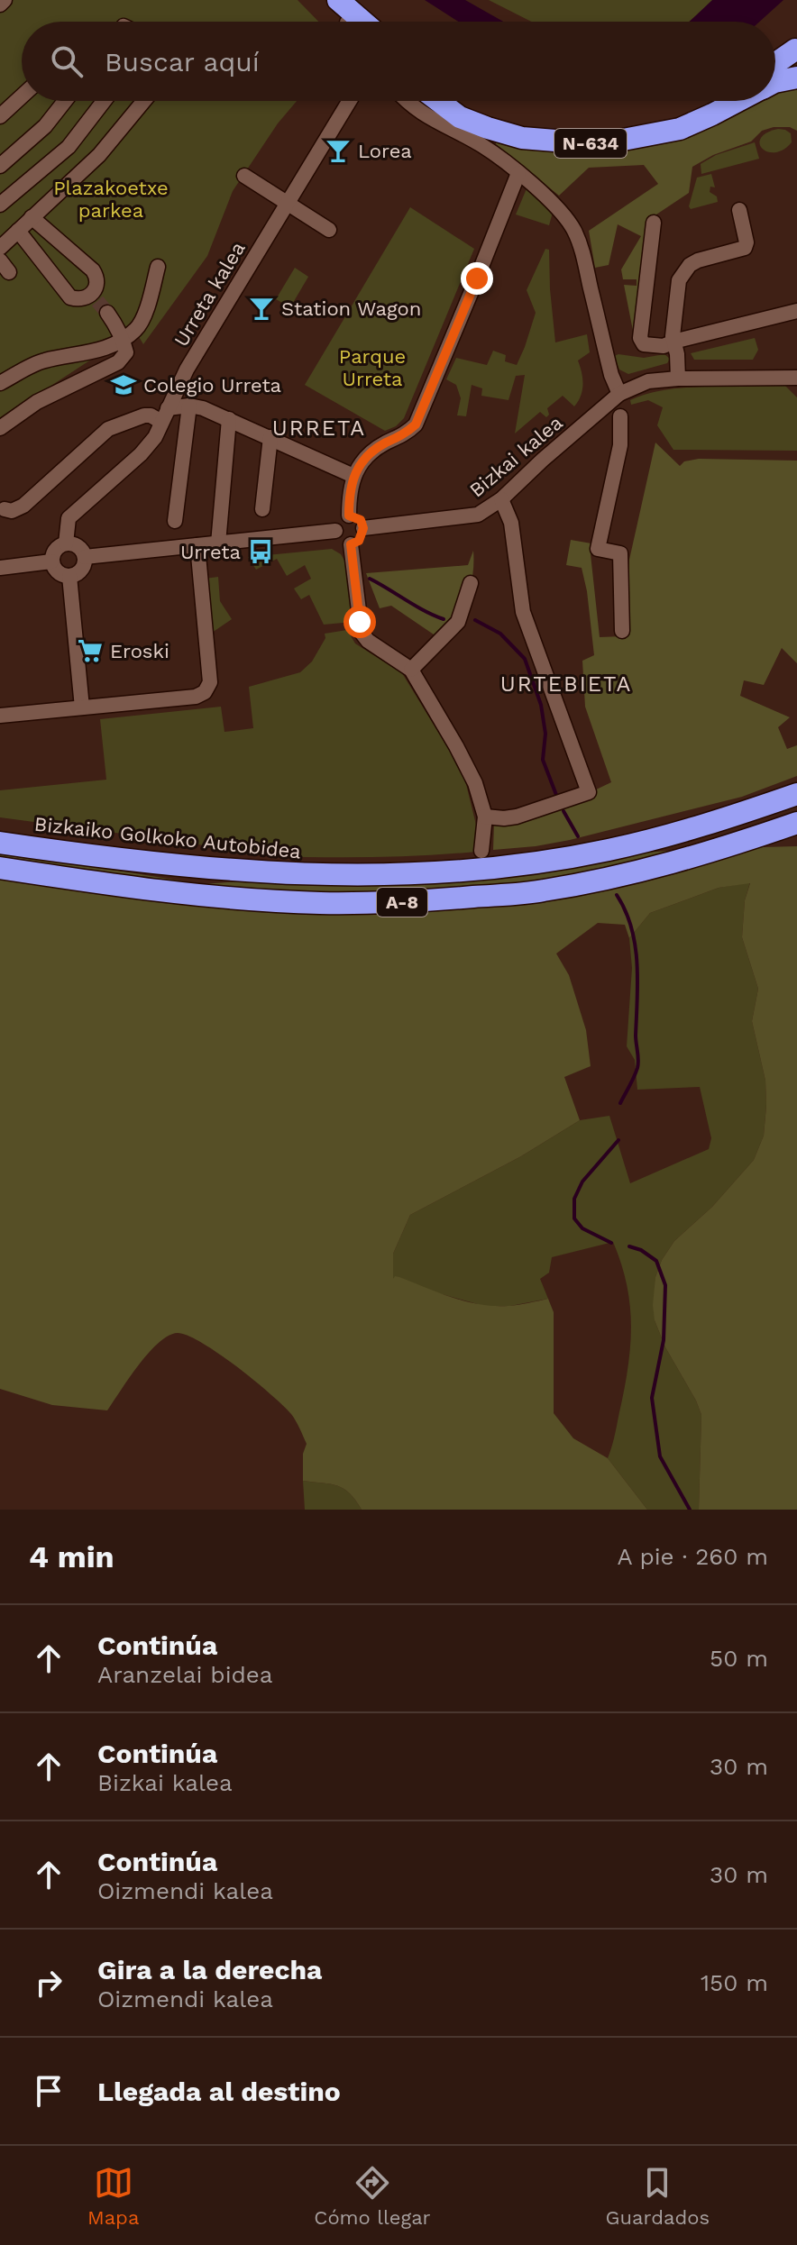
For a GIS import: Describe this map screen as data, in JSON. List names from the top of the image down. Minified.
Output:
{"streets":{"highway":["N-634","Bizkaiko Golkoko Autobidea","A-8"],"street":["Urreta kalea","Bizkai kalea"]},"districts":["URRETA","URTEBIETA"],"parks":["Plazakoetxe parkea","Parque Urreta"],"places":{"bar":["Lorea","Station Wagon"],"school or university":["Colegio Urreta"],"bus stop":["Urreta"],"supermarket":["Eroski"]},"page":{"search":"Buscar aquí","heading":["4 min","A pie · 260 m"],"list":[["Continúa","Aranzelai bidea","50 m"],["Continúa","Bizkai kalea","30 m"],["Continúa","Oizmendi kalea","30 m"],["Gira a la derecha","Oizmendi kalea","150 m"],"Llegada al destino"],"nav":["Mapa","Cómo llegar","Guardados"]}}
